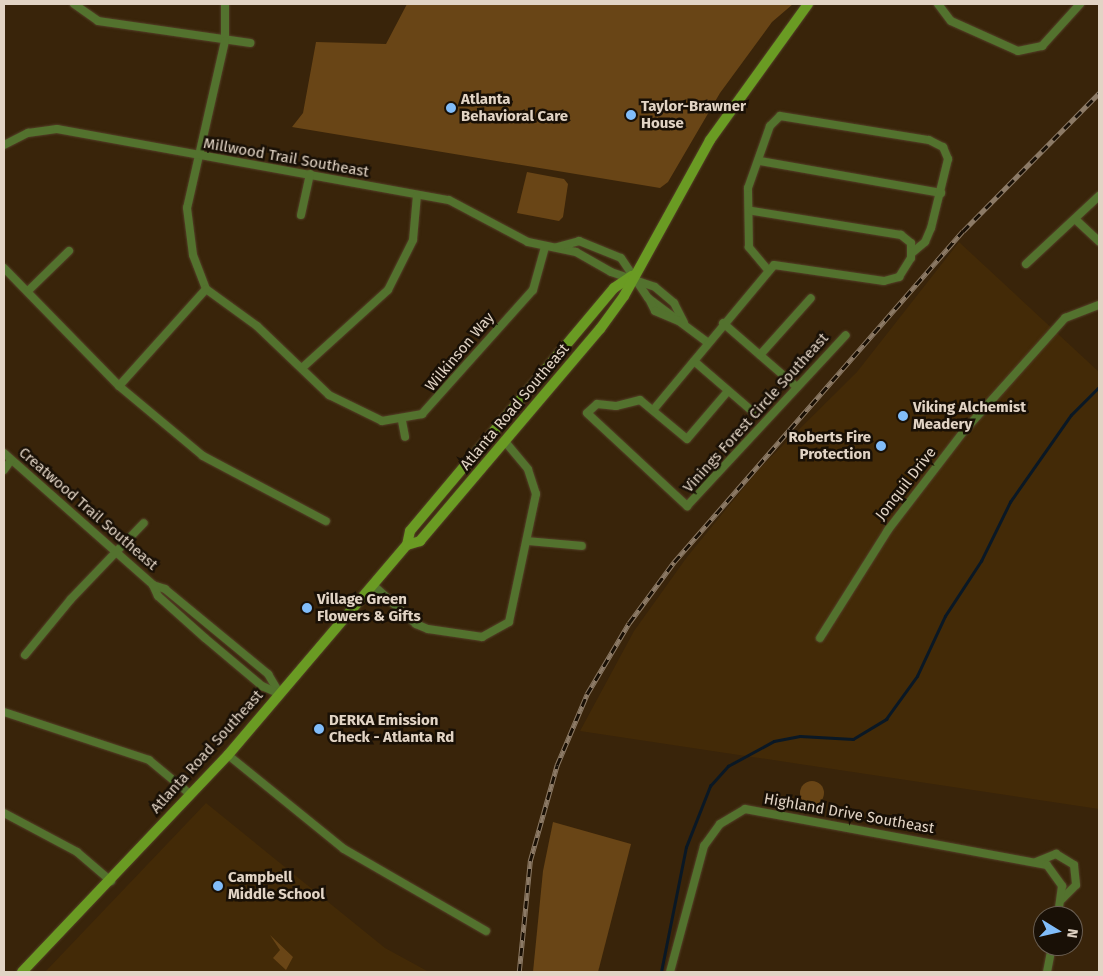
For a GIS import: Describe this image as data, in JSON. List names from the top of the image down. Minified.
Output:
{"streets":{"main road":["Atlanta Road Southeast"],"street":["Millwood Trail Southeast","Wilkinson Way","Vinings Forest Circle Southeast","Jonquil Drive","Creatwood Trail Southeast","Highland Drive Southeast"]},"crossings":[["Millwood Trail Southeast","Wilkinson Way"],["Millwood Trail Southeast","Atlanta Road Southeast"],["Atlanta Road Southeast","Creatwood Trail Southeast"]],"places":["Atlanta Behavioral Care","Taylor-Brawner House","Viking Alchemist Meadery","Roberts Fire Protection","Village Green Flowers & Gifts","DERKA Emission Check - Atlanta Rd","Campbell Middle School"],"north":"right"}
